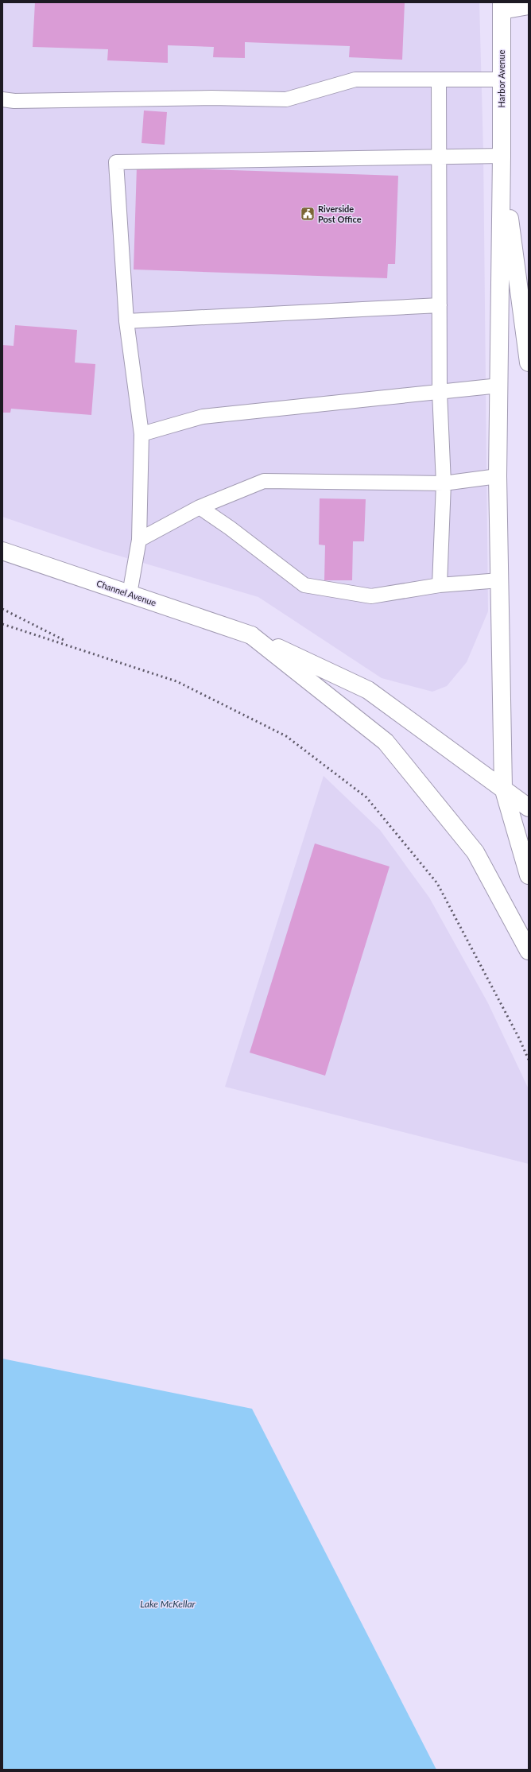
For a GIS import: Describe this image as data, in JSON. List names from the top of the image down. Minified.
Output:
{"streets":{"street":["Harbor Avenue","Channel Avenue"]},"water":["Lake McKellar"],"places":{"public building":["Riverside Post Office"]}}
